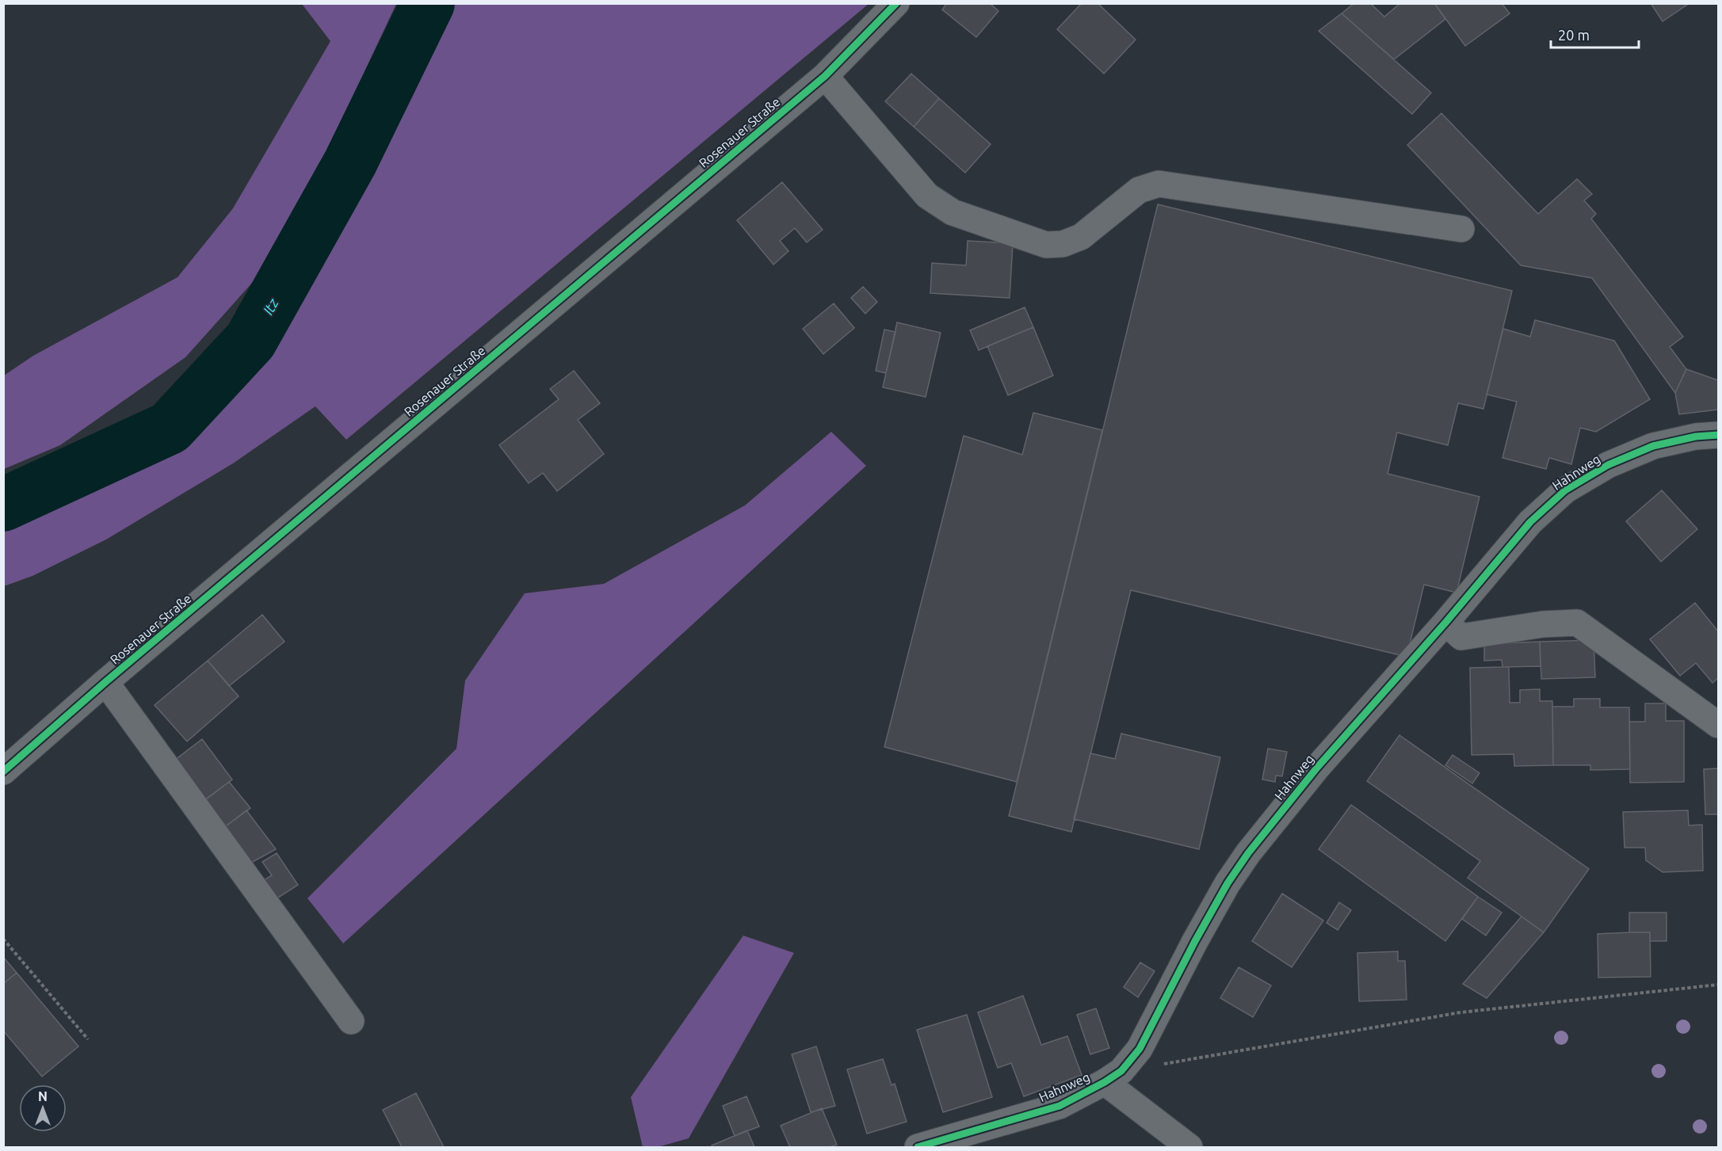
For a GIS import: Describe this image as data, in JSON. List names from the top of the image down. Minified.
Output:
{"streets":{"street":["Rosenauer Straße","Hahnweg"]},"water":["Itz"],"scale_bar":"20 m","north":"top"}
